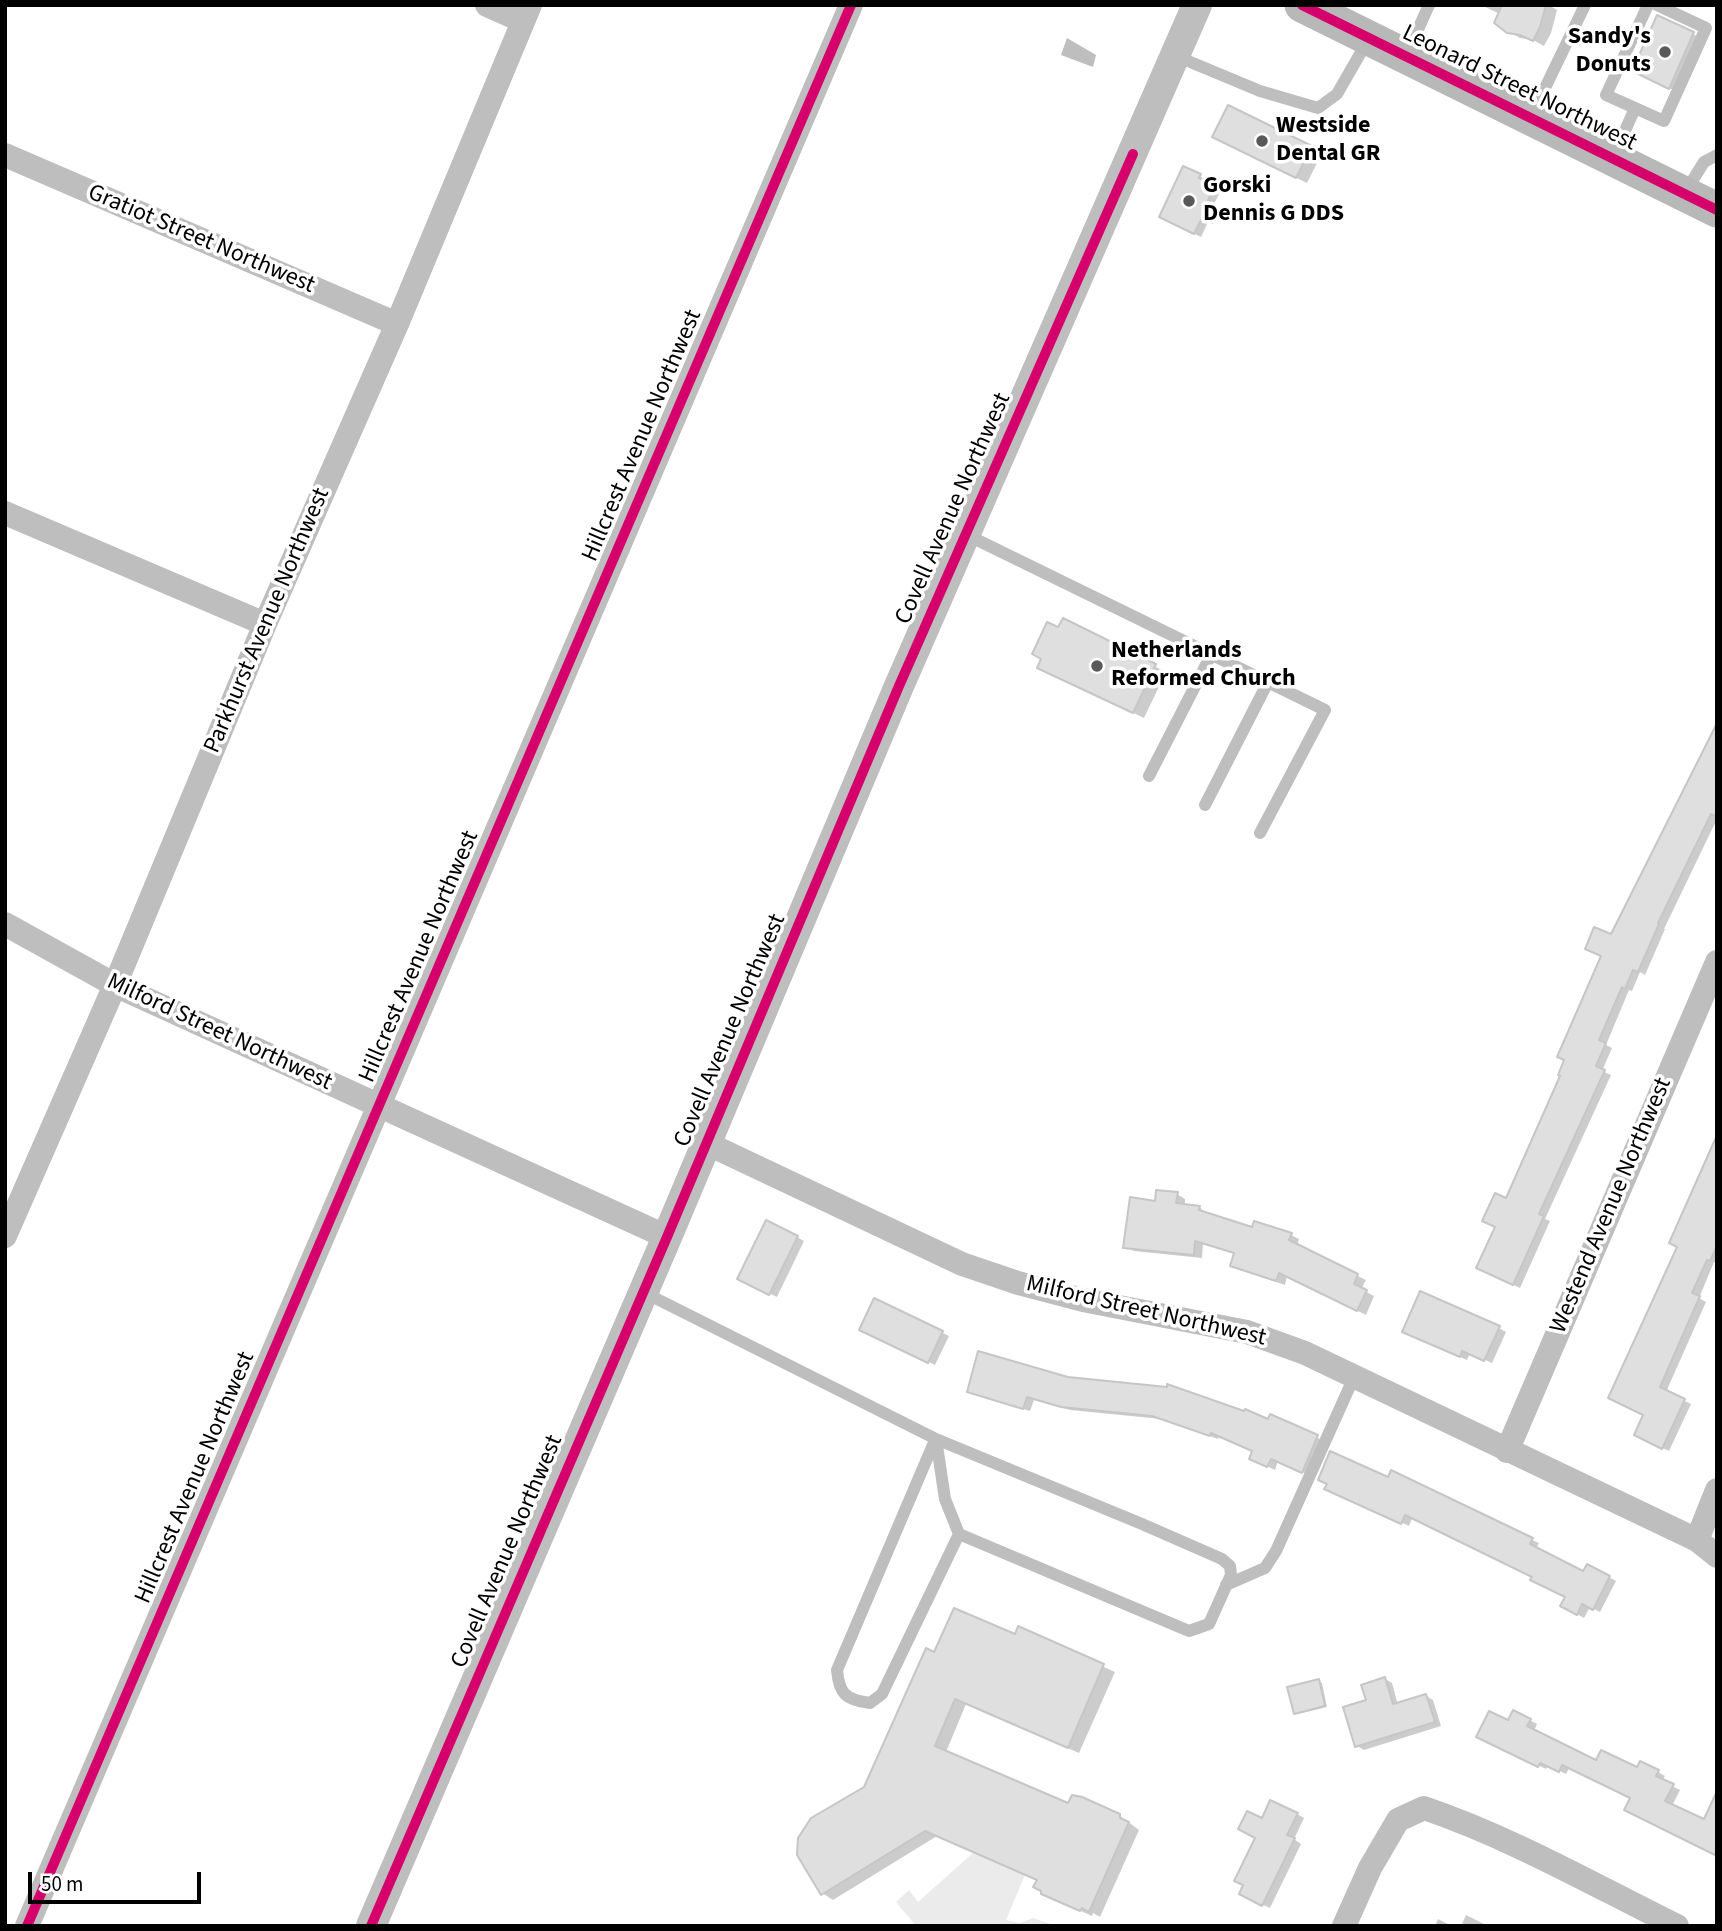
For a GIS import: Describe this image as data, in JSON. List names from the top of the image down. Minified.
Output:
{"streets":{"main road":["Leonard Street Northwest"],"street":["Gratiot Street Northwest","Hillcrest Avenue Northwest","Covell Avenue Northwest","Parkhurst Avenue Northwest","Milford Street Northwest","Westend Avenue Northwest"]},"crossings":[["Gratiot Street Northwest","Parkhurst Avenue Northwest"],["Hillcrest Avenue Northwest","Milford Street Northwest"],["Covell Avenue Northwest","Milford Street Northwest"],["Parkhurst Avenue Northwest","Milford Street Northwest"],["Milford Street Northwest","Westend Avenue Northwest"]],"places":["Sandy's Donuts","Westside Dental GR","Gorski Dennis G DDS","Netherlands Reformed Church"],"scale_bar":"50 m"}
